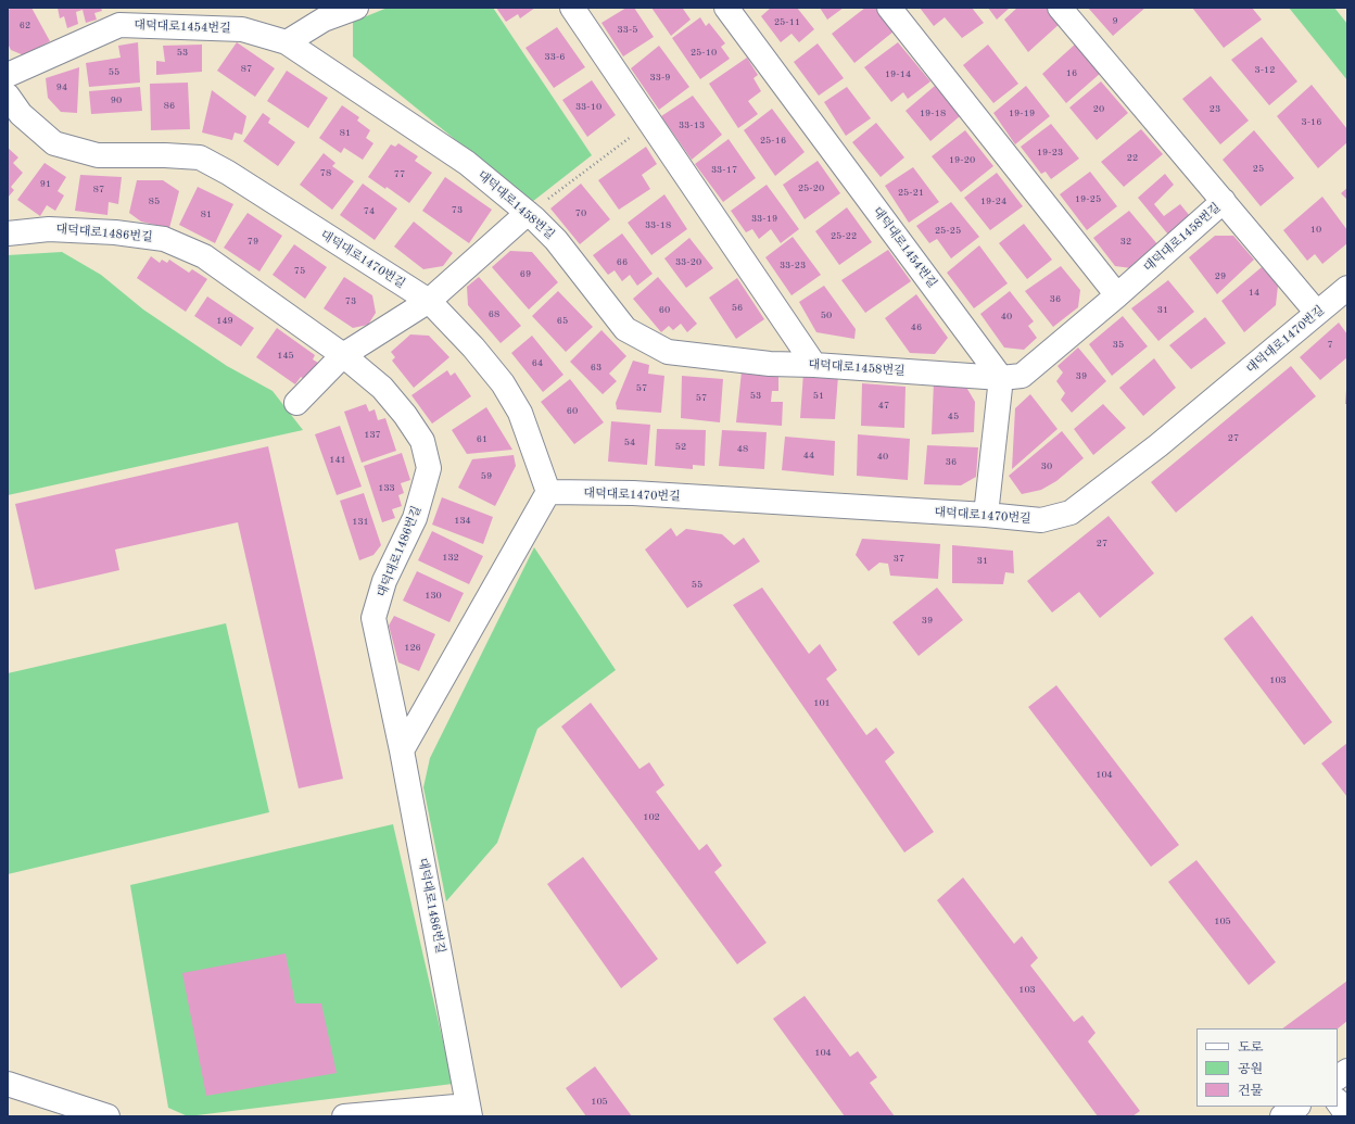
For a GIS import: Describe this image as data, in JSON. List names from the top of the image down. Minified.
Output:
{"streets":{"street":["대덕대로1454번길","대덕대로1458번길","대덕대로1486번길","대덕대로1470번길"]},"crossings":[["대덕대로1454번길","대덕대로1458번길"]],"house_numbers":["9","25-11","62","33-5","53","25-10","33-6","87","3-12","55","16","19-14","33-9","94","90","86","33-10","20","23","19-18","19-19","3-16","33-13","81","25-16","19-23","22","19-20","25","33-17","78","77","91","25-20","87","25-21","19-25","85","19-24","73","74","70","81","33-19","33-18","10","25-25","25-22","79","32","66","33-20","33-23","75","69","29","14","36","73","56","60","31","68","50","40","149","65","46","35","7","145","64","63","39","57","53","51","57","47","60","45","137","27","61","54","52","48","44","40","141","36","30","59","133","134","131","27","132","37","31","55","130","39","126","103","101","104","102","105","103","104","105"],"legend":["도로","공원","건물"]}
